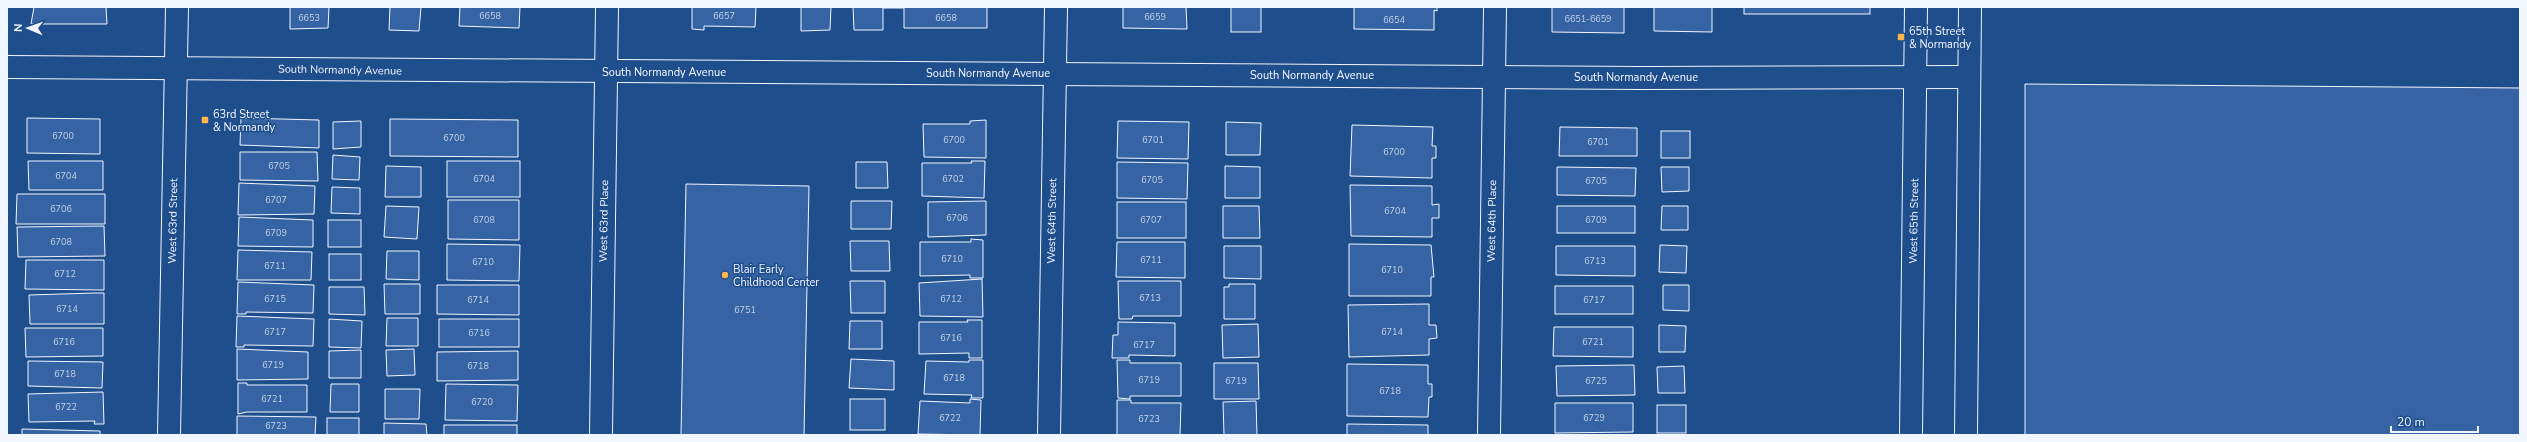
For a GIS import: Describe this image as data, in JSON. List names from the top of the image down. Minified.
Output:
{"streets":{"street":["South Normandy Avenue","West 63rd Street","West 63rd Place","West 64th Street","West 64th Place","West 65th Street"]},"crossings":[["South Normandy Avenue","West 63rd Street"],["South Normandy Avenue","West 63rd Place"],["South Normandy Avenue","West 64th Street"],["South Normandy Avenue","West 64th Place"],["South Normandy Avenue","West 65th Street"]],"places":{"transit":["65th Street & Normandy","63rd Street & Normandy"],"other":["Blair Early Childhood Center"]},"house_numbers":["6658","6657","6659","6653","6658","6651-6659","6654","6700","6700","6700","6701","6701","6700","6705","6704","6704","6702","6705","6705","6707","6706","6704","6706","6708","6707","6709","6709","6708","6710","6711","6713","6710","6711","6710","6712","6713","6715","6712","6714","6717","6714","6751","6717","6714","6716","6716","6716","6721","6717","6719","6718","6718","6718","6719","6719","6725","6718","6721","6720","6722","6722","6729","6723","6723"],"scale_bar":"20 m","north":"left"}
